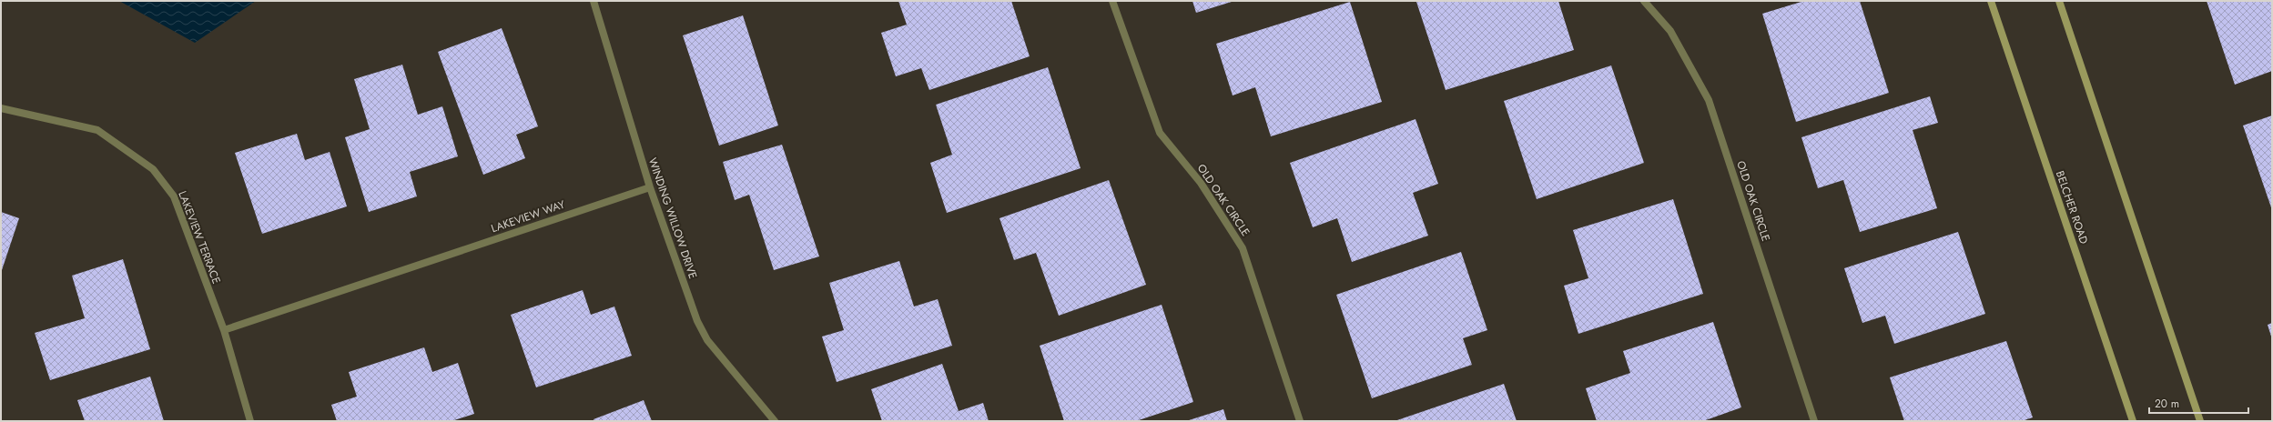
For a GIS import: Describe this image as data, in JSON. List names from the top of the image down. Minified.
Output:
{"streets":{"main road":["BELCHER ROAD"],"street":["OLD OAK CIRCLE","LAKEVIEW WAY","WINDING WILLOW DRIVE","LAKEVIEW TERRACE"]},"crossings":[["LAKEVIEW WAY","WINDING WILLOW DRIVE"],["LAKEVIEW WAY","LAKEVIEW TERRACE"]],"scale_bar":"20 m"}
